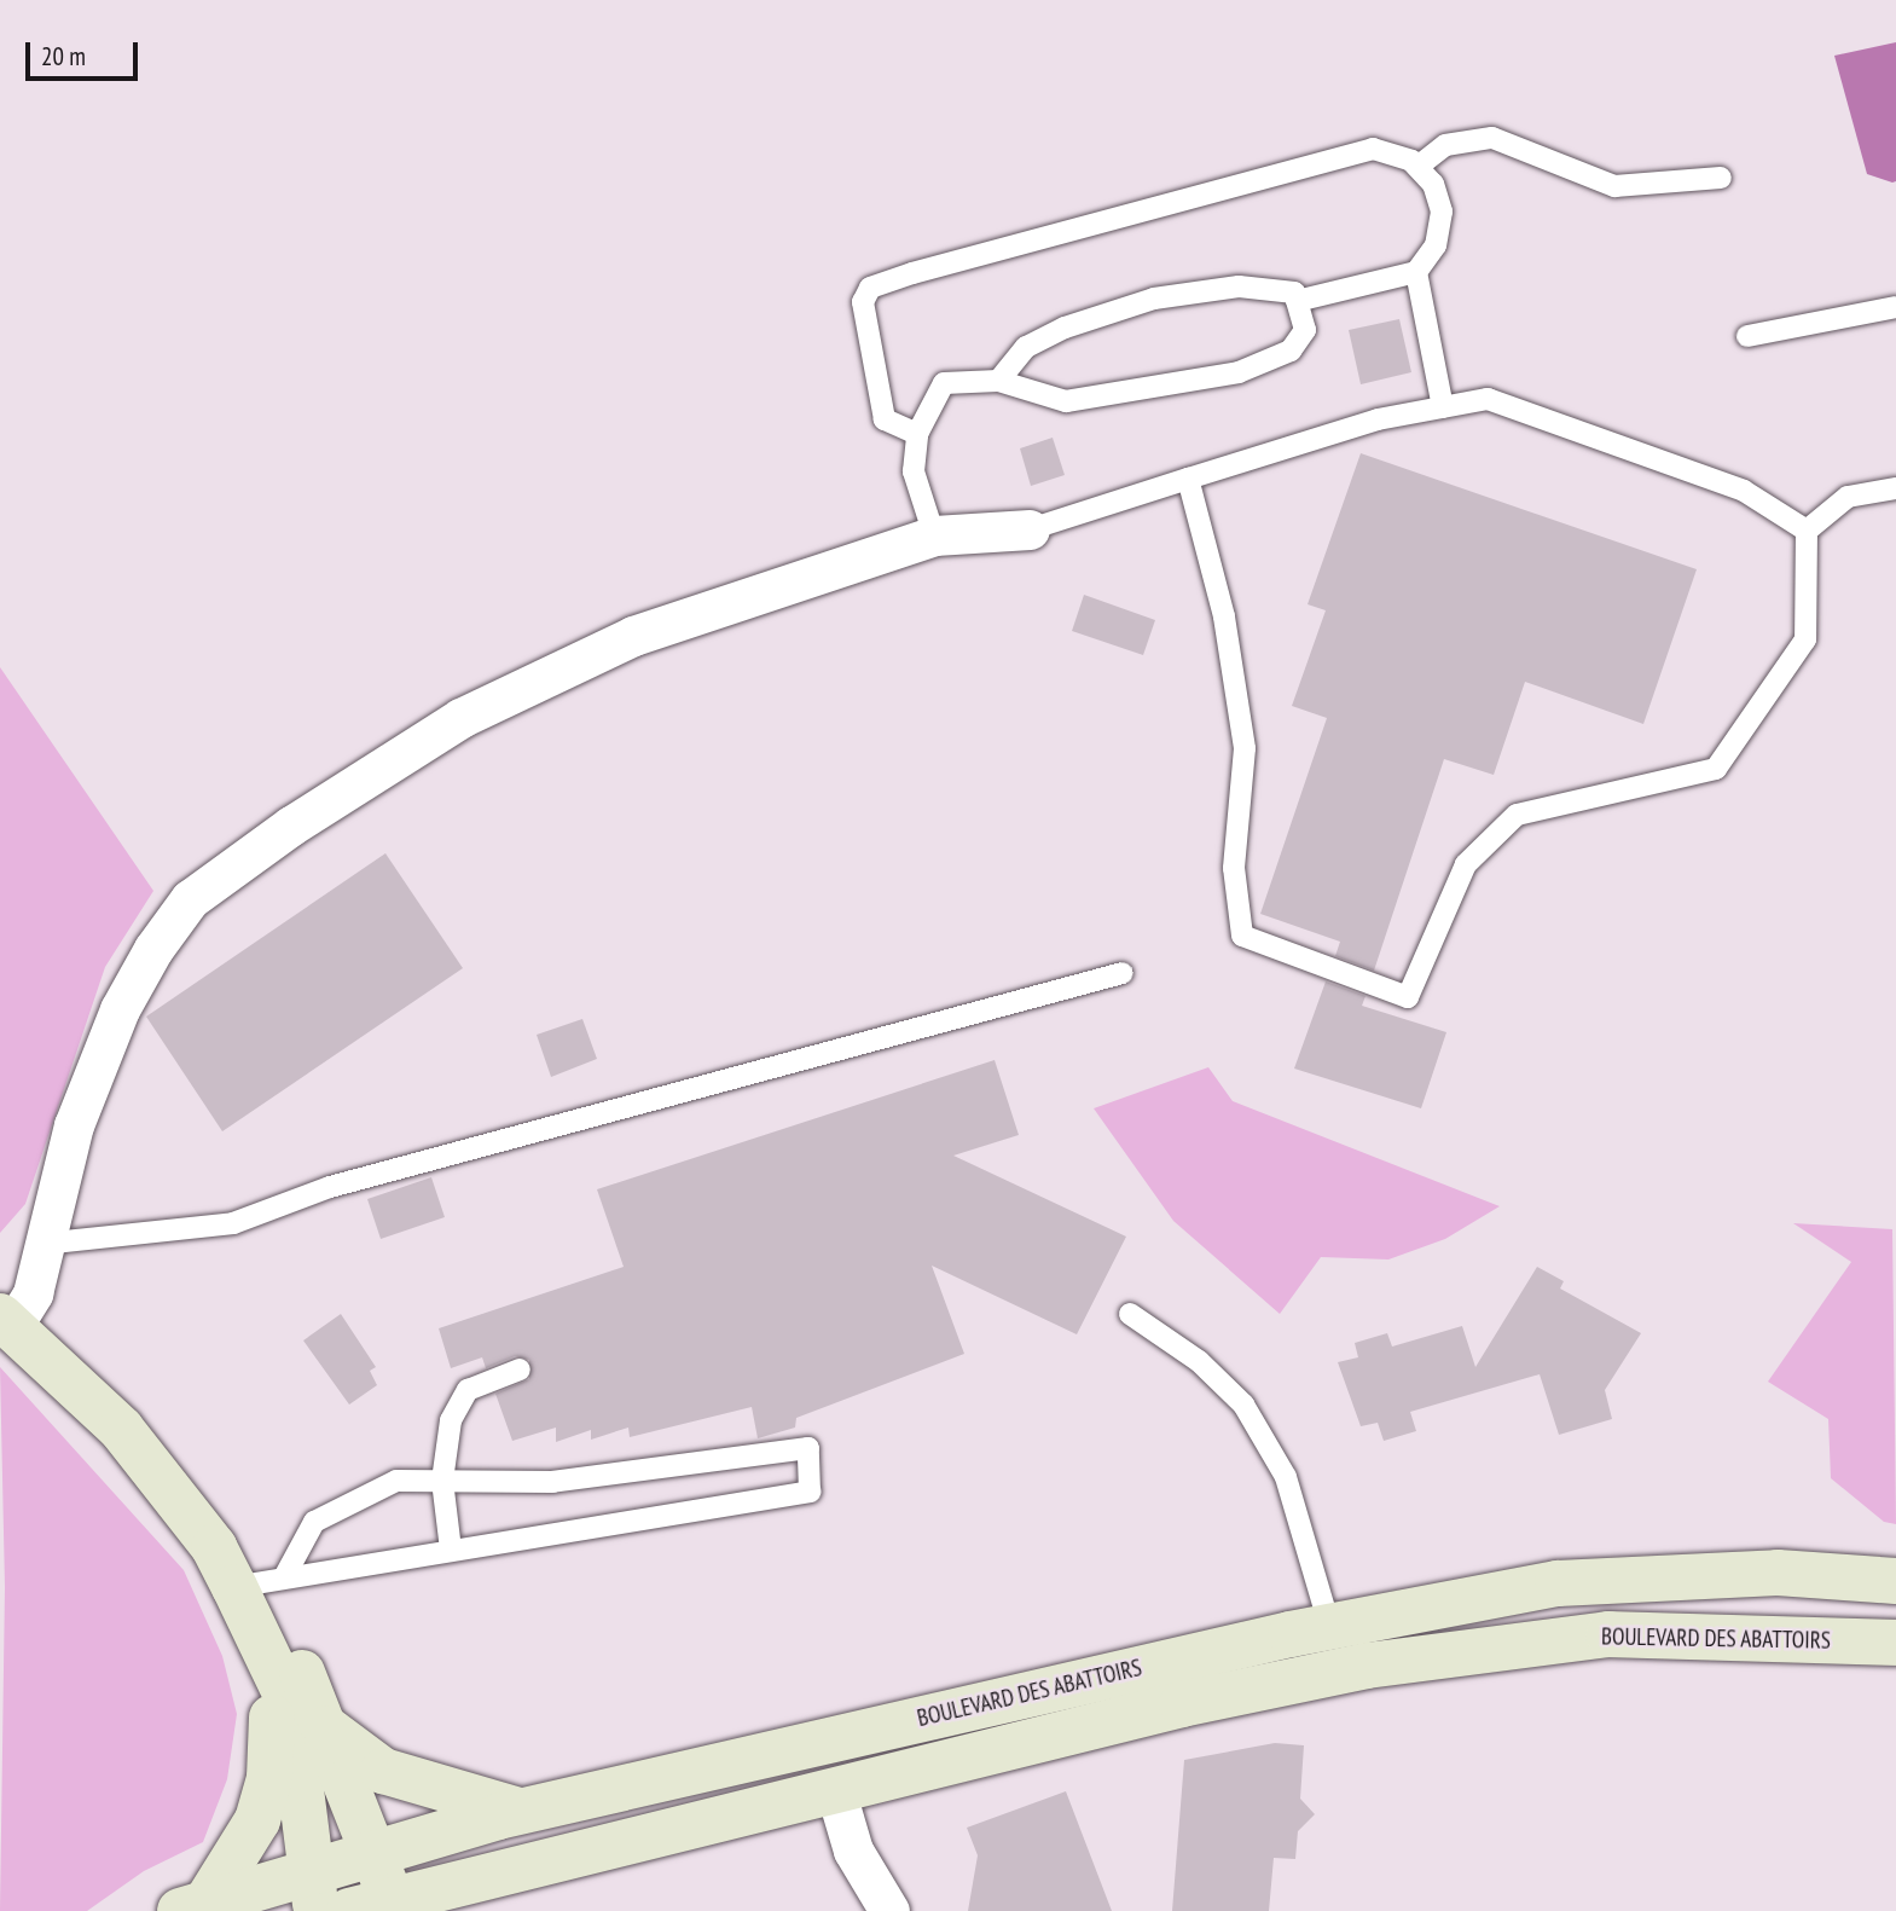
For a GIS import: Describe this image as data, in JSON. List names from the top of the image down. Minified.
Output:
{"streets":{"street":["BOULEVARD DES ABATTOIRS"]},"scale_bar":"20 m"}
